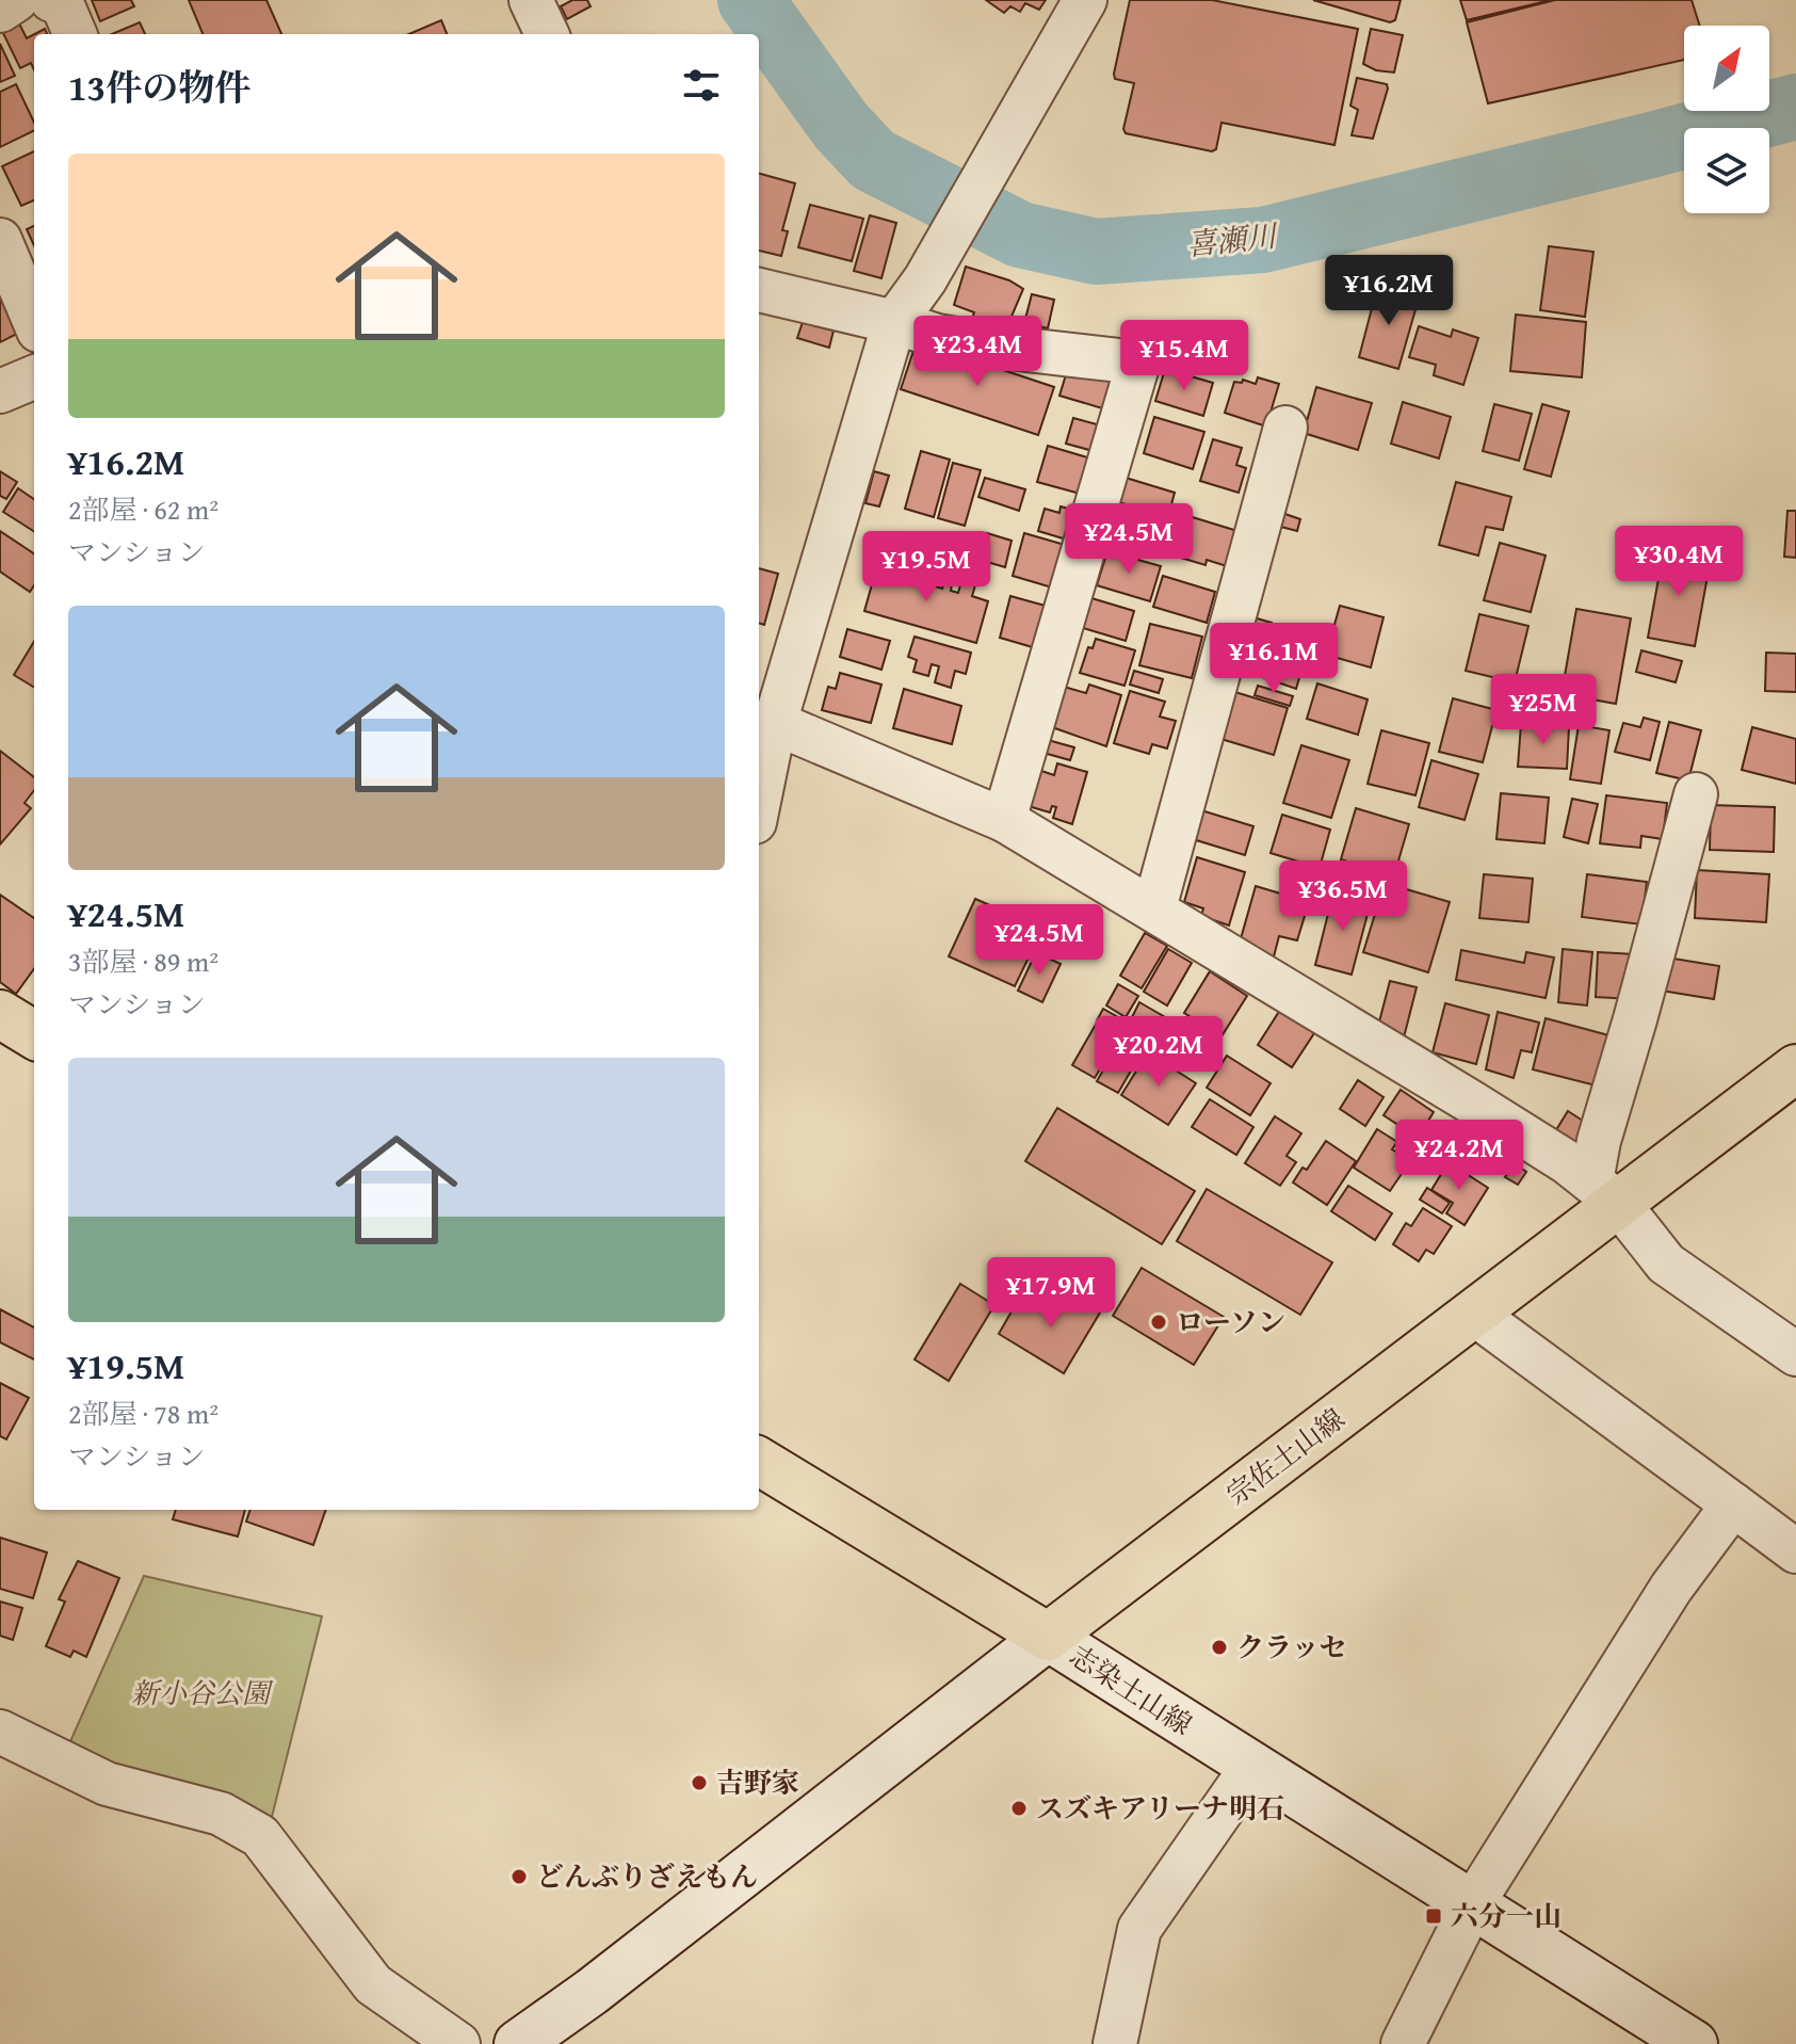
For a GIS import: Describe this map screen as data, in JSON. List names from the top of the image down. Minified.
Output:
{"streets":{"main road":["宗佐土山線","志染土山線"]},"crossings":[["宗佐土山線","志染土山線"]],"water":["喜瀬川"],"parks":["新小谷公園"],"places":{"other":["ローソン","クラッセ","吉野家","スズキアリーナ明石","どんぶりざえもん"],"transit":["六分一山"]},"north":"top right","page":{"heading":"13件の物件","list":[{"name":"¥16.2M","note":"2部屋 · 62 m² · マンション"},{"name":"¥24.5M","note":"3部屋 · 89 m² · マンション"},{"name":"¥19.5M","note":"2部屋 · 78 m² · マンション"}],"price":["¥16.2M","¥23.4M","¥15.4M","¥24.5M","¥30.4M","¥19.5M","¥16.1M","¥25M","¥36.5M","¥24.5M","¥20.2M","¥24.2M","¥17.9M"]}}
